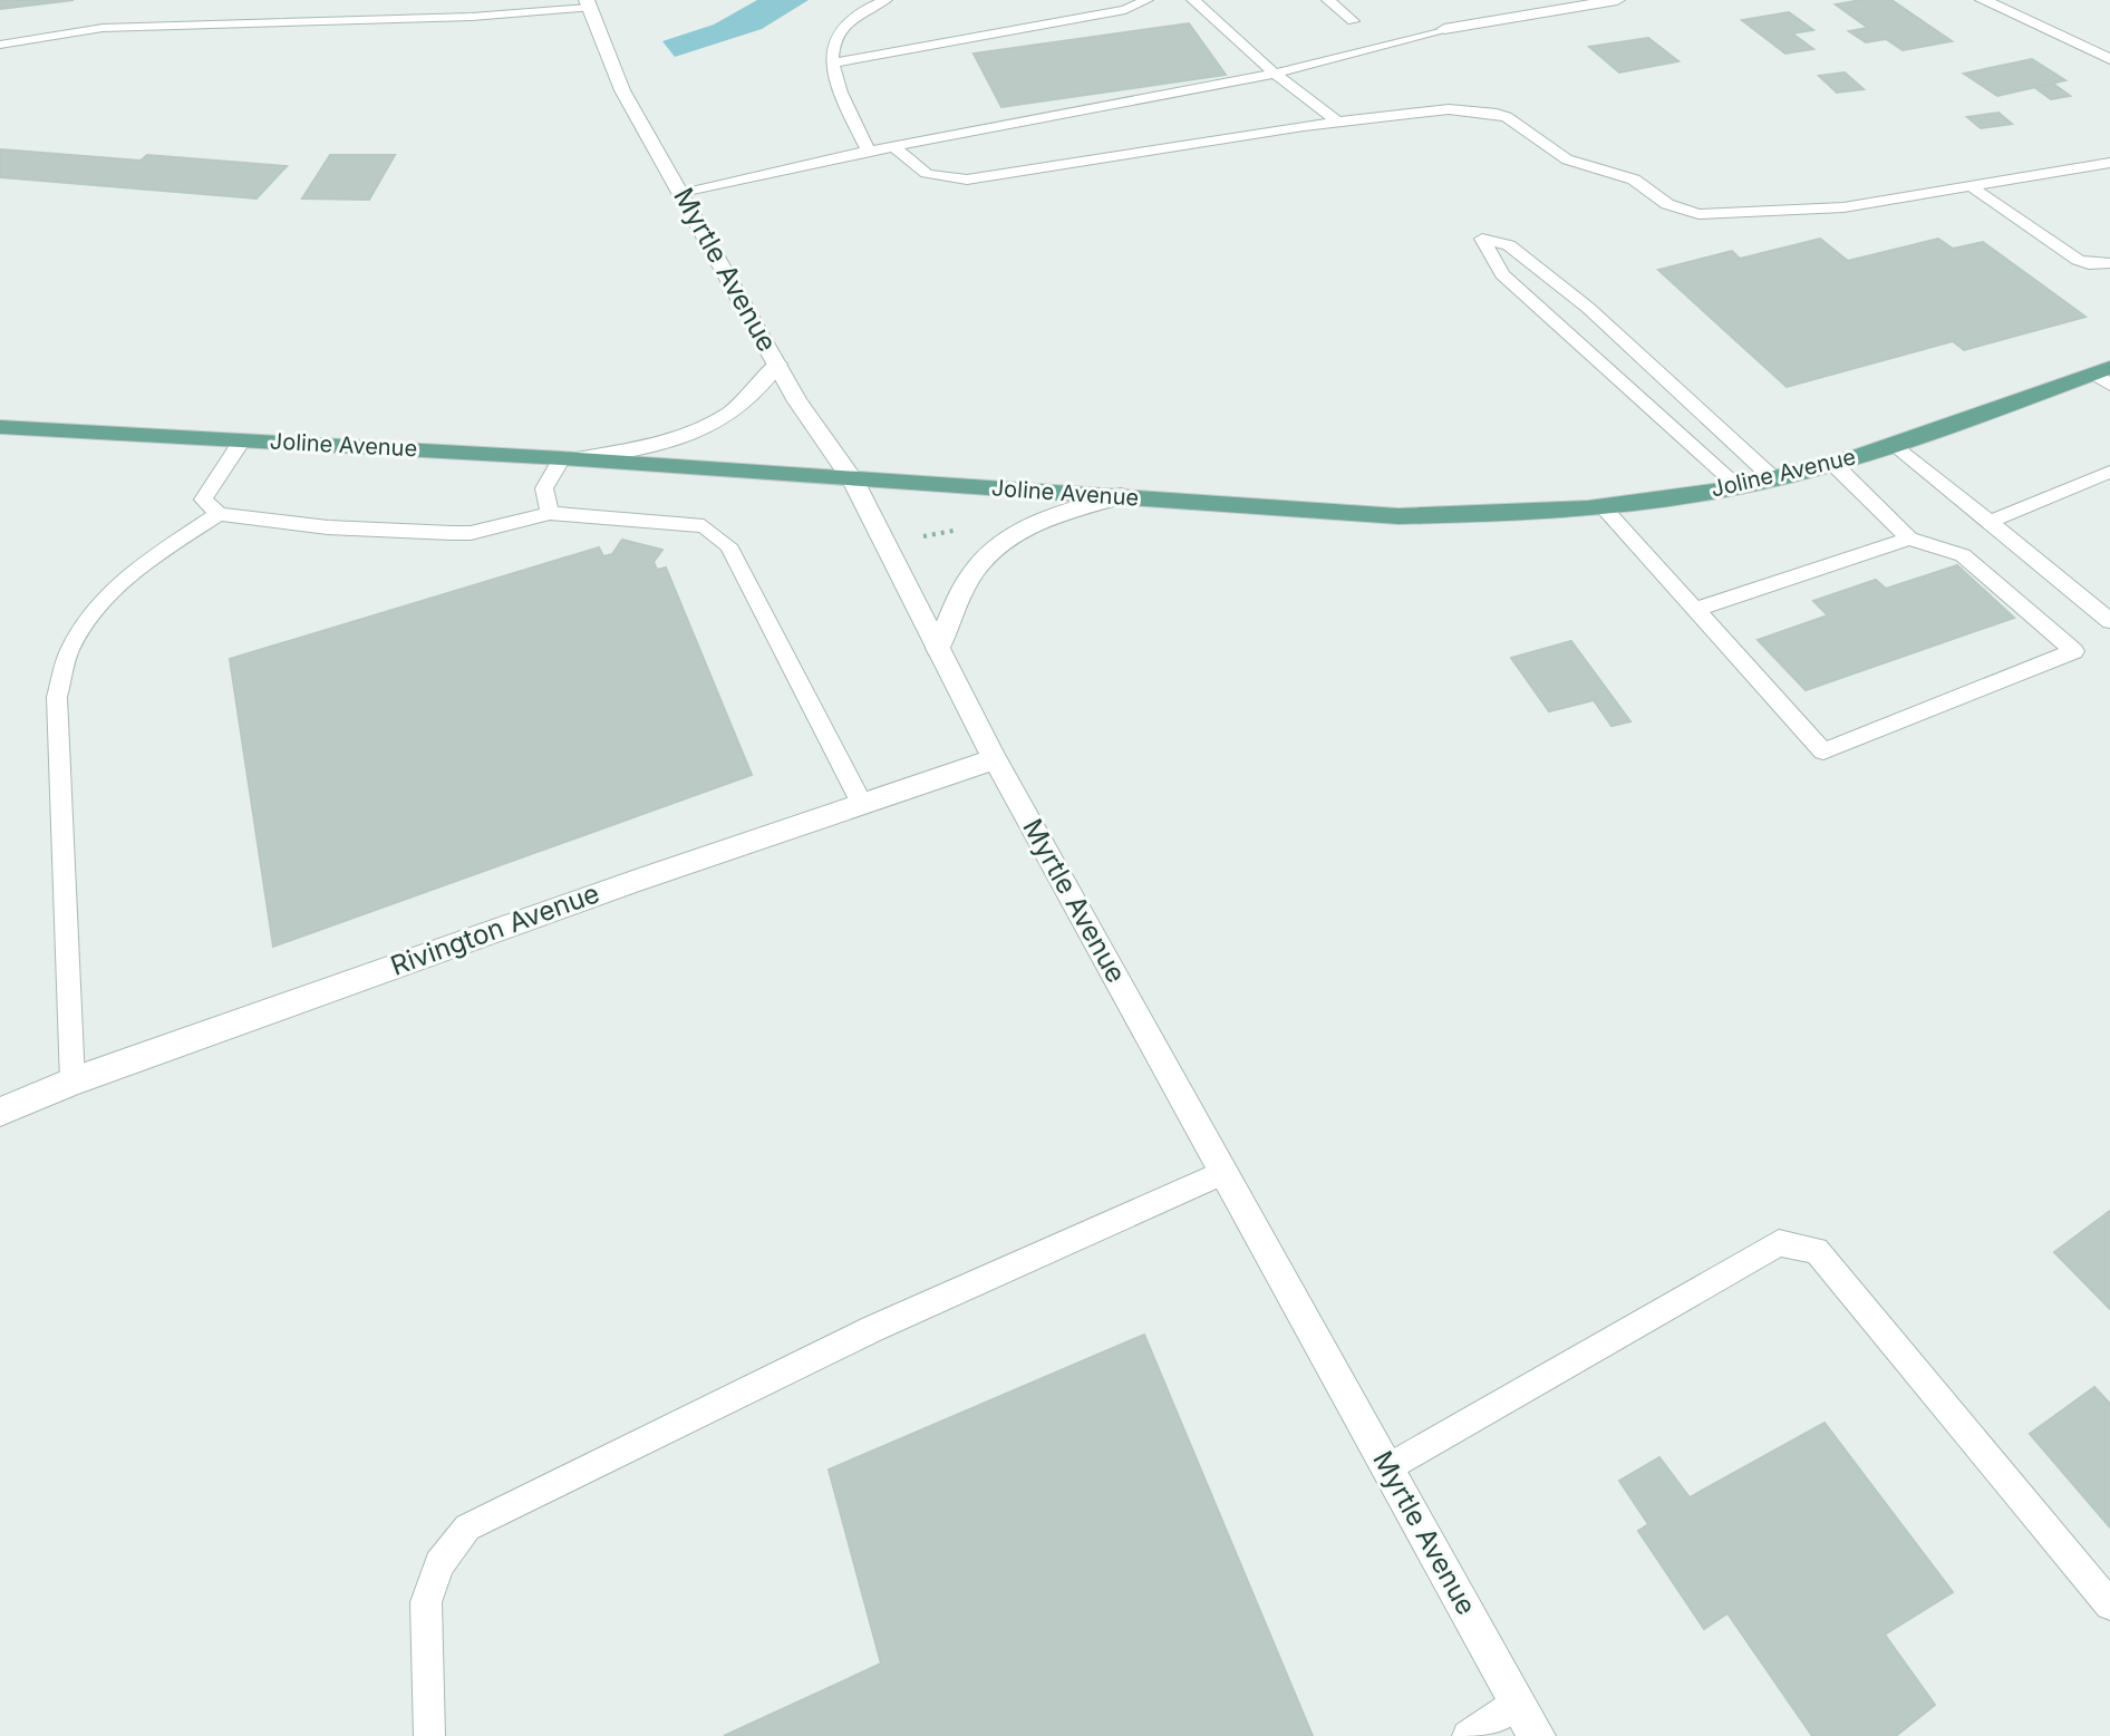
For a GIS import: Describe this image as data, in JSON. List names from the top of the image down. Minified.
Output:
{"streets":{"main road":["Joline Avenue"],"street":["Myrtle Avenue","Rivington Avenue"]},"crossings":[["Myrtle Avenue","Joline Avenue"],["Myrtle Avenue","Rivington Avenue"]]}
